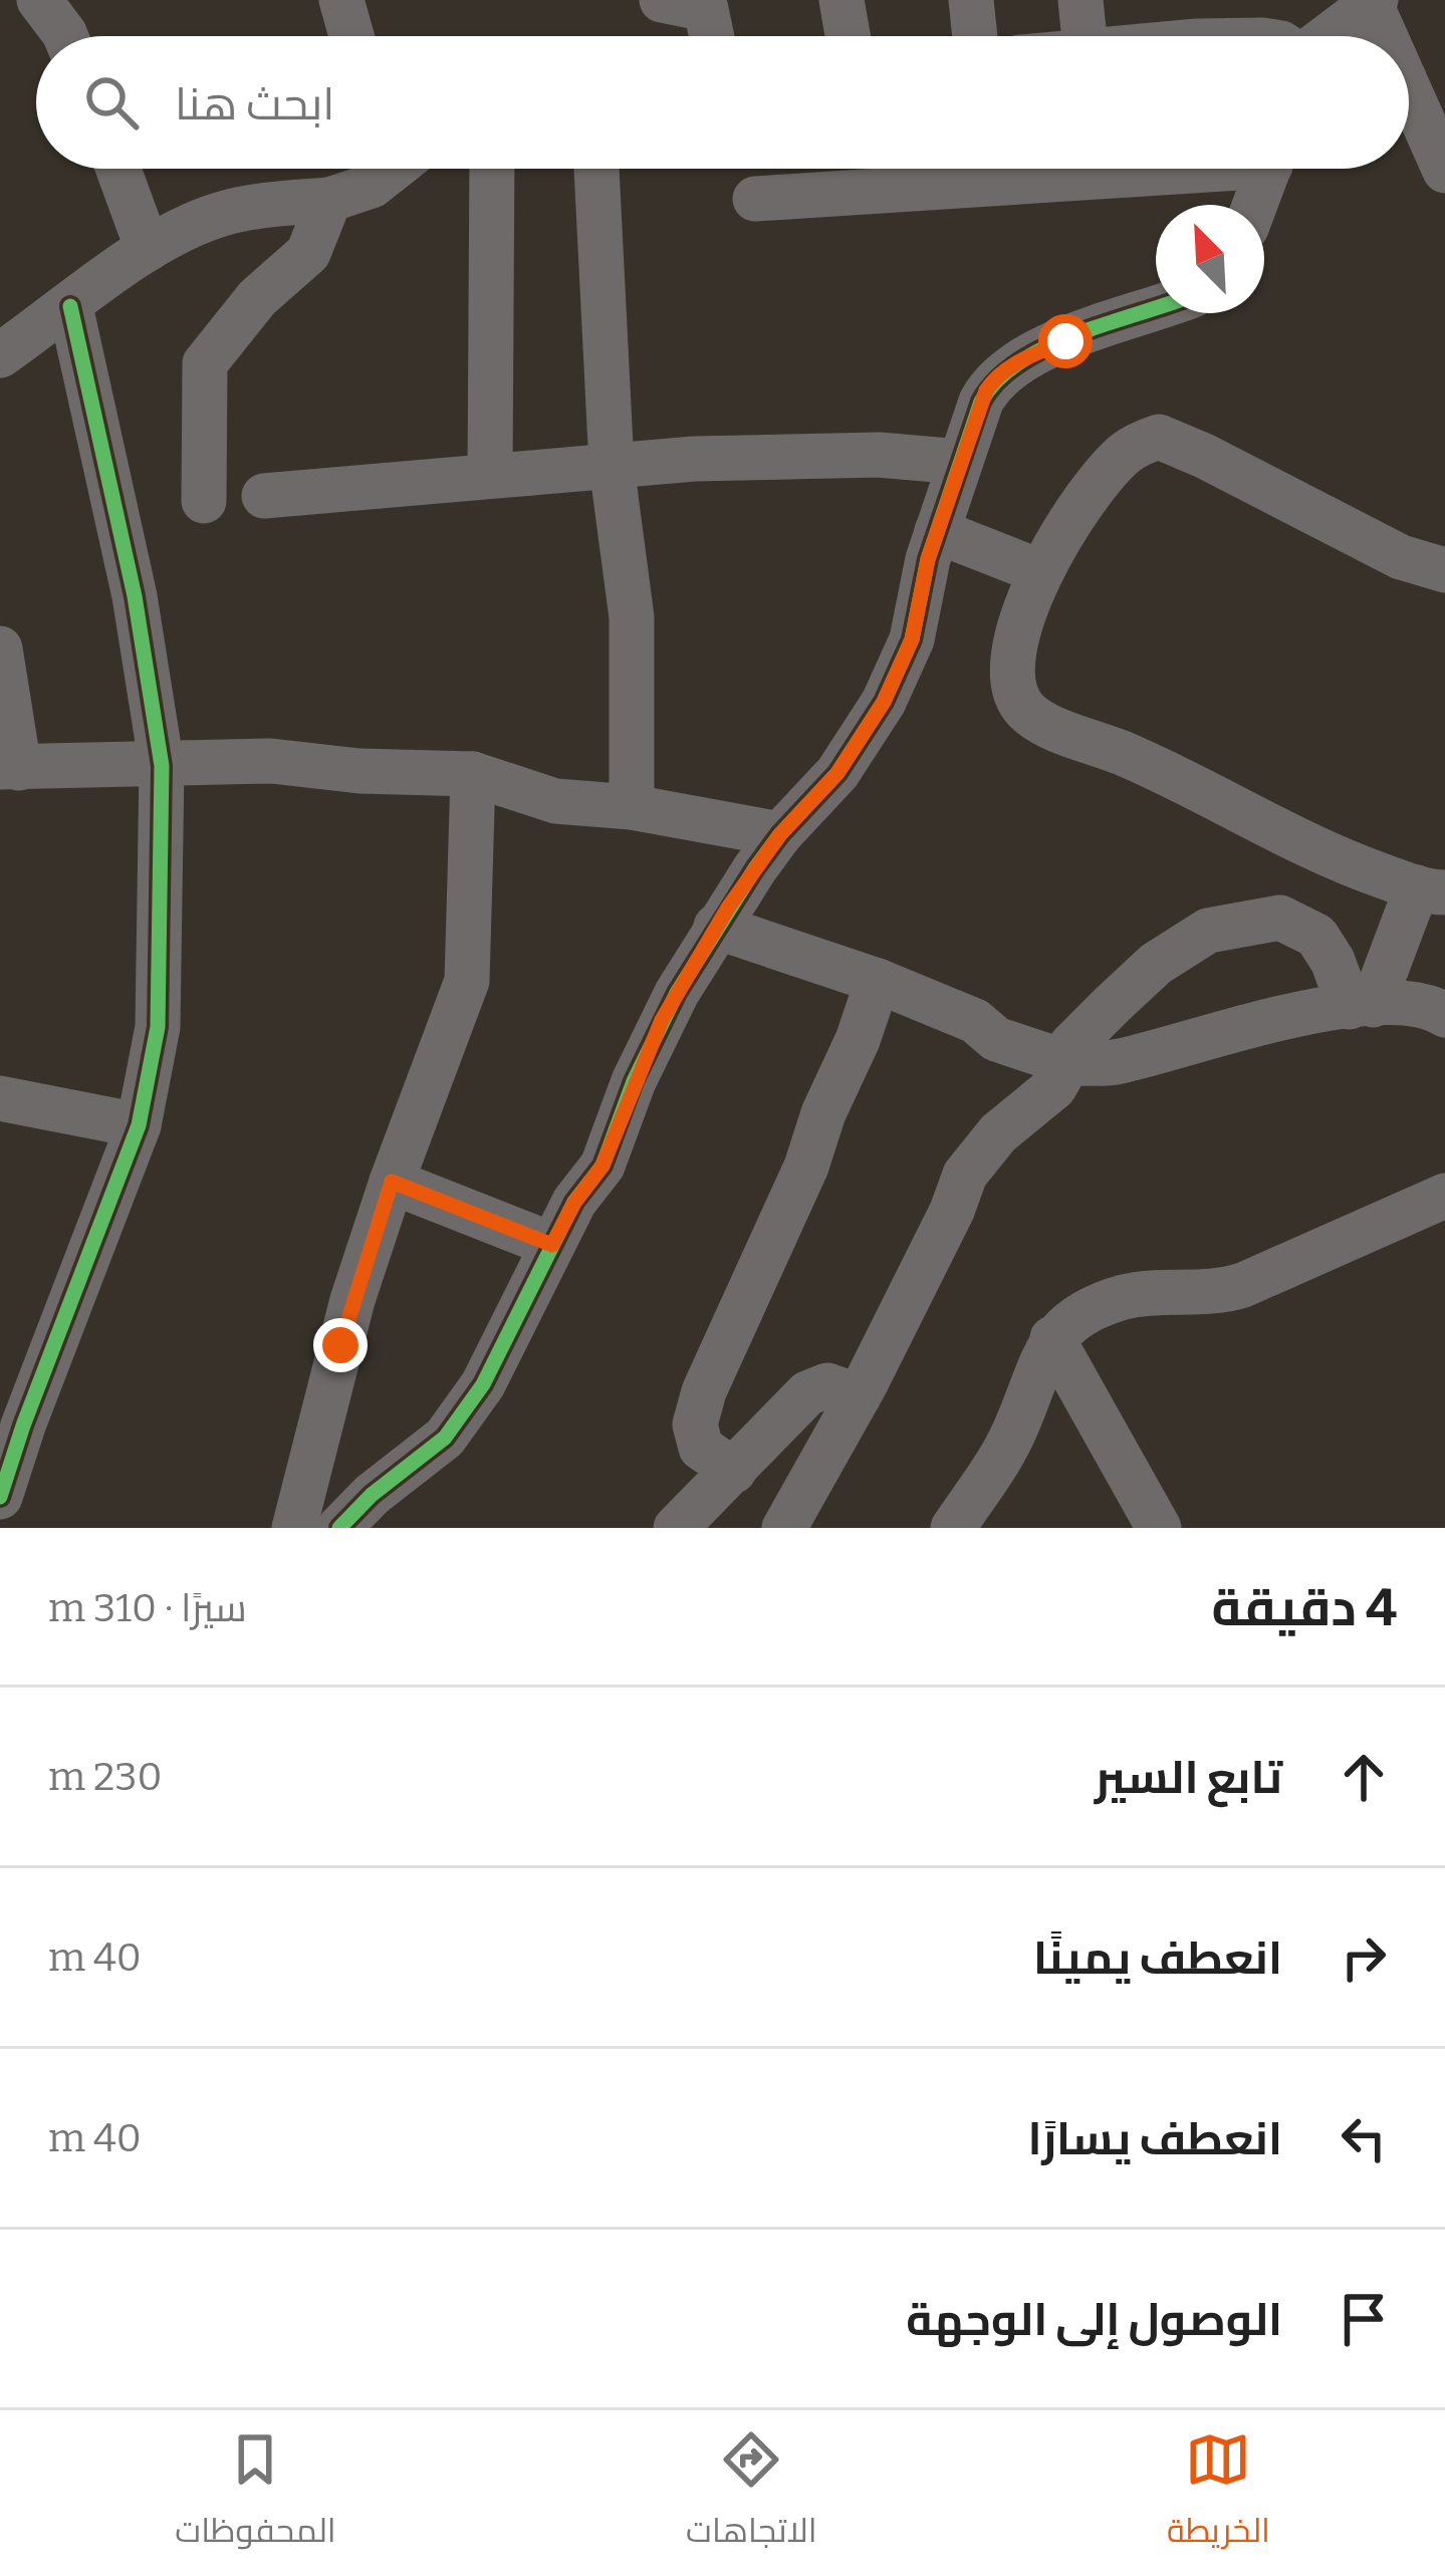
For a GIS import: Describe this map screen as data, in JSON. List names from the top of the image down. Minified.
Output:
{"north":"top left","page":{"search":"ابحث هنا","heading":["4 دقيقة","سيرًا · 310 m"],"list":[["تابع السير","230 m"],["انعطف يمينًا","40 m"],["انعطف يسارًا","40 m"],"الوصول إلى الوجهة"],"nav":["الخريطة","الاتجاهات","المحفوظات"]}}
